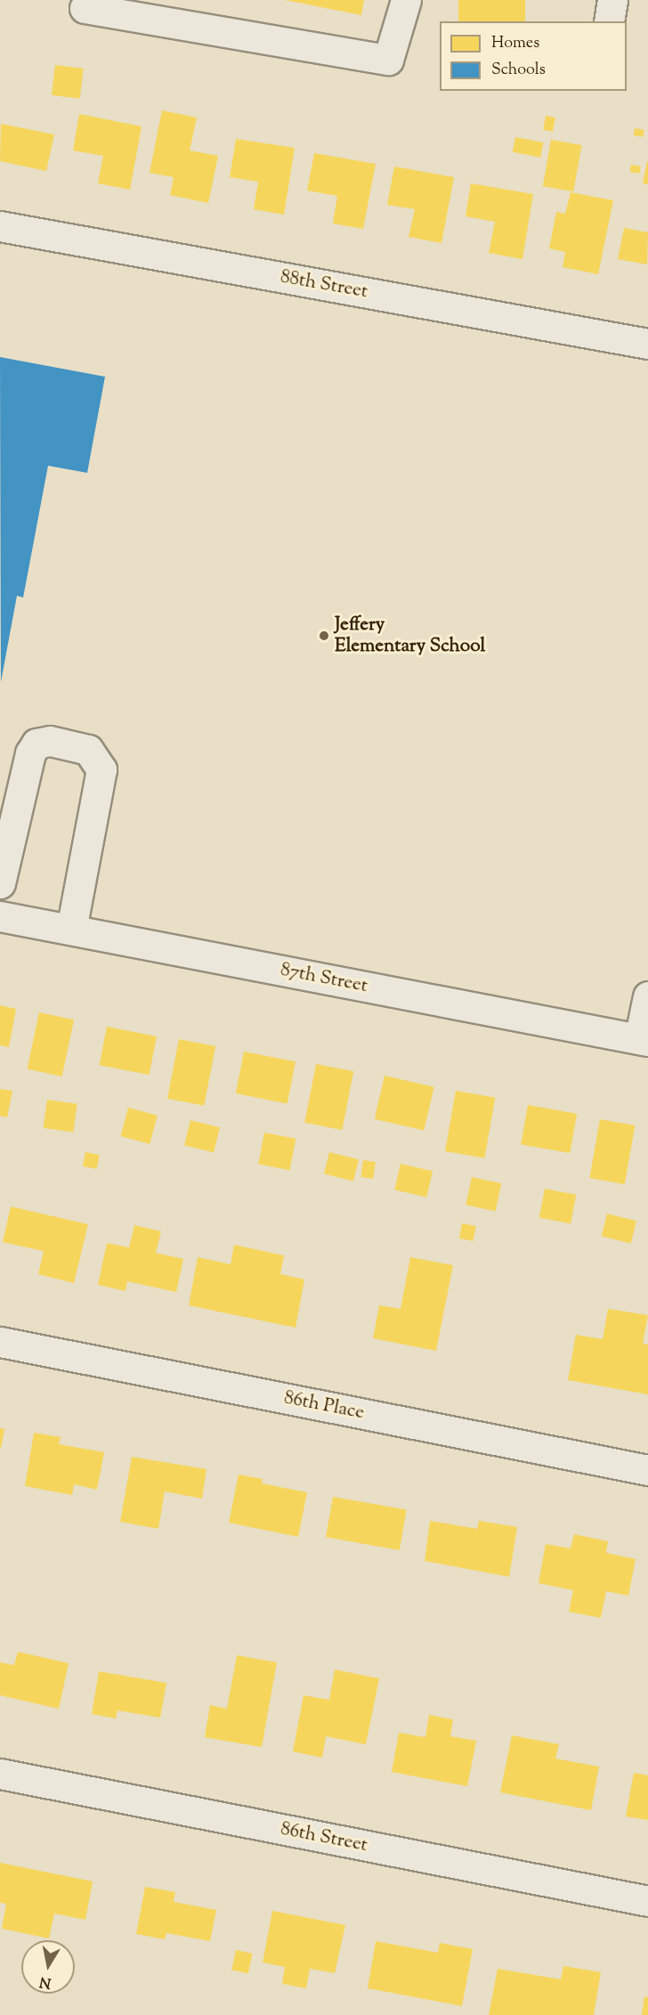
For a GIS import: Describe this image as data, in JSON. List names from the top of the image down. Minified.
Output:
{"streets":{"street":["88th Street","87th Street","86th Place","86th Street"]},"places":["Jeffery Elementary School"],"legend":["Homes","Schools"],"north":"bottom"}
